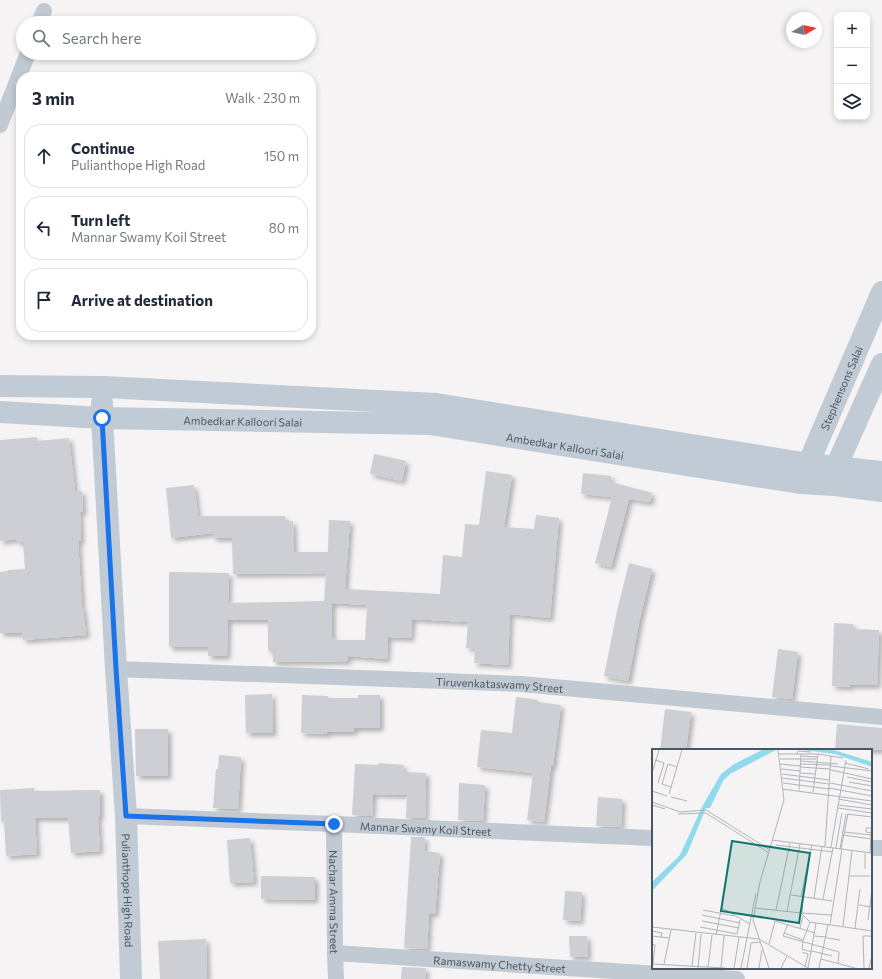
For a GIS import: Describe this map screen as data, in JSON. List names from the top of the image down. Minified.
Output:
{"streets":{"main road":["Stephensons Salai","Ambedkar Kalloori Salai","Pulianthope High Road"],"street":["Tiruvenkataswamy Street","Mannar Swamy Koil Street","Nachar Amma Street","Ramaswamy Chetty Street"]},"crossings":[["Stephensons Salai","Ambedkar Kalloori Salai"],["Ambedkar Kalloori Salai","Pulianthope High Road"],["Tiruvenkataswamy Street","Pulianthope High Road"],["Mannar Swamy Koil Street","Pulianthope High Road"],["Mannar Swamy Koil Street","Nachar Amma Street"],["Nachar Amma Street","Ramaswamy Chetty Street"]],"north":"right","page":{"map_buttons":["+","−"],"search":"Search here","heading":["3 min","Walk · 230 m"],"list":[["Continue","Pulianthope High Road","150 m"],["Turn left","Mannar Swamy Koil Street","80 m"],"Arrive at destination"]}}
